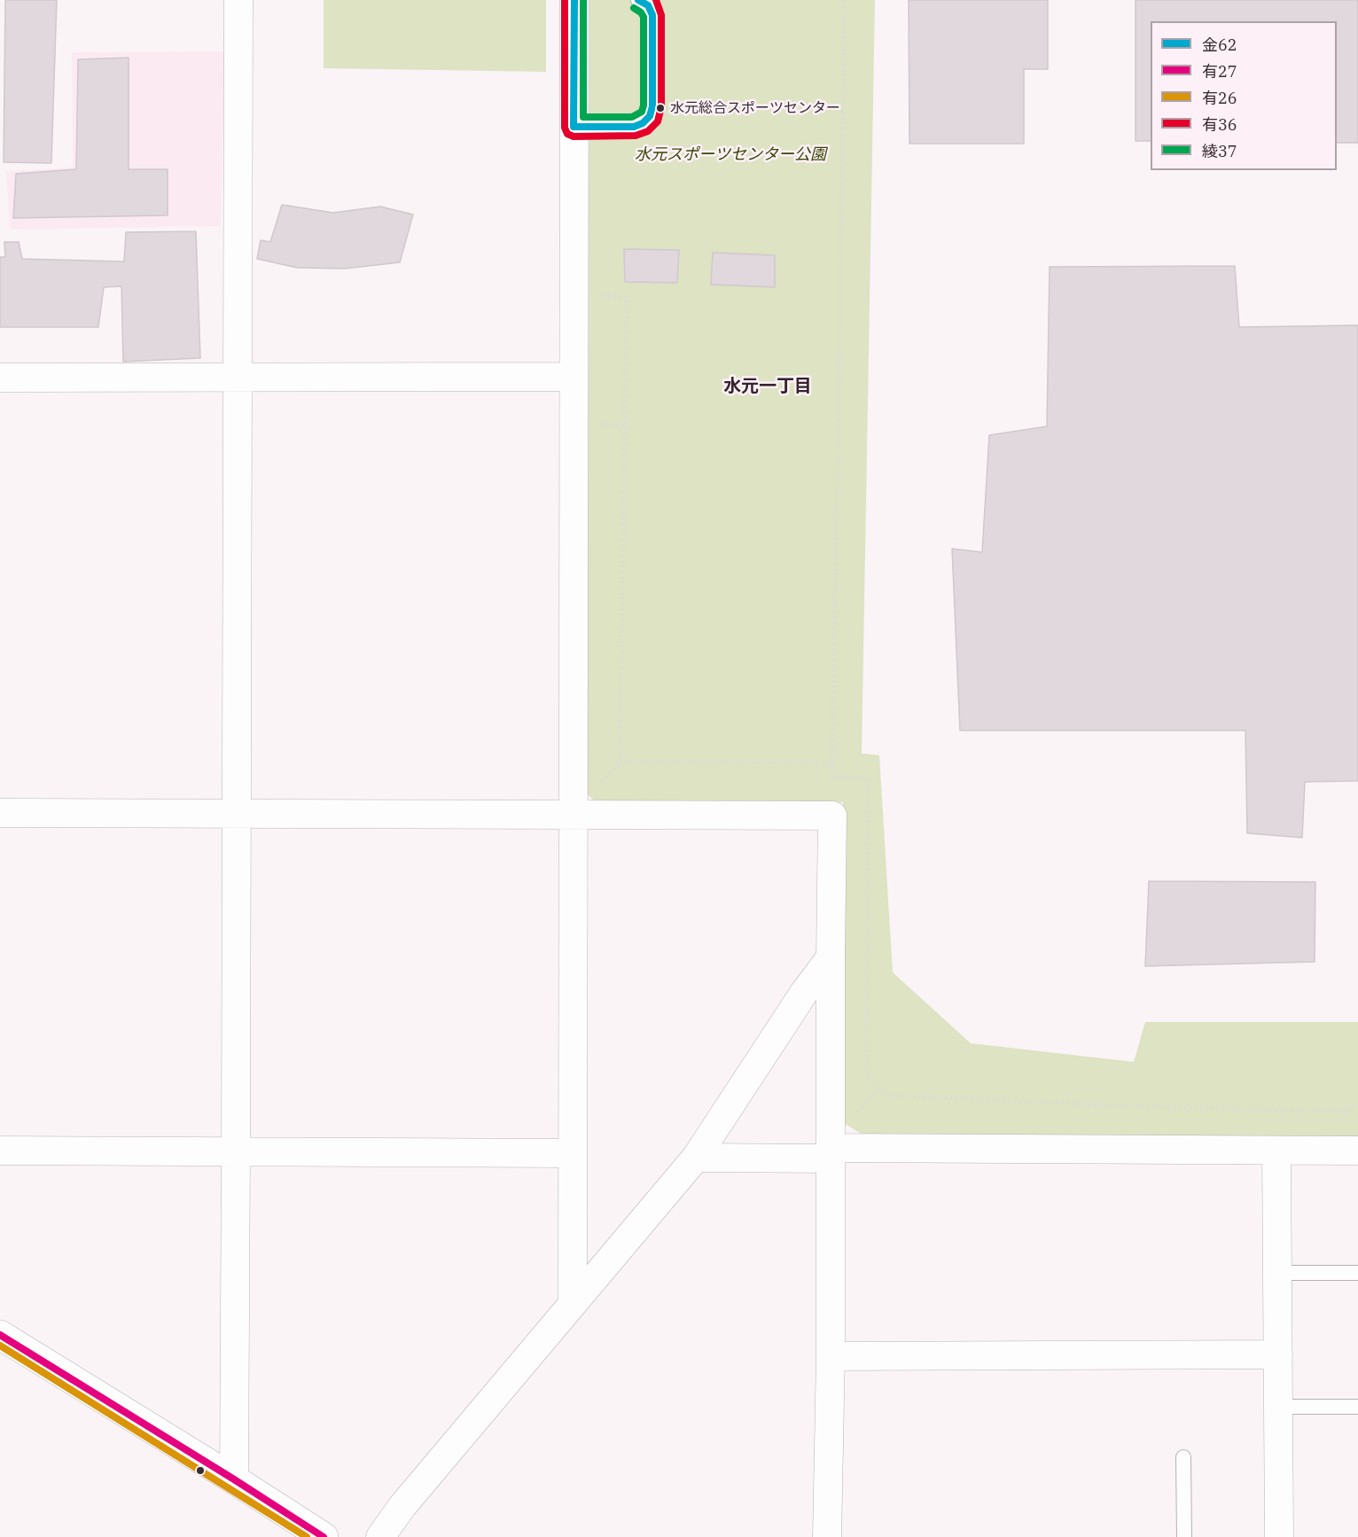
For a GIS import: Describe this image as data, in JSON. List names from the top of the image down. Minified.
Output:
{"districts":["水元一丁目"],"parks":["水元スポーツセンター公園"],"places":["水元総合スポーツセンター"],"lines":["transit line 金62","transit line 有36","transit line 綾37","transit line 有27","transit line 有26"],"legend":["金62","有27","有26","有36","綾37"]}
